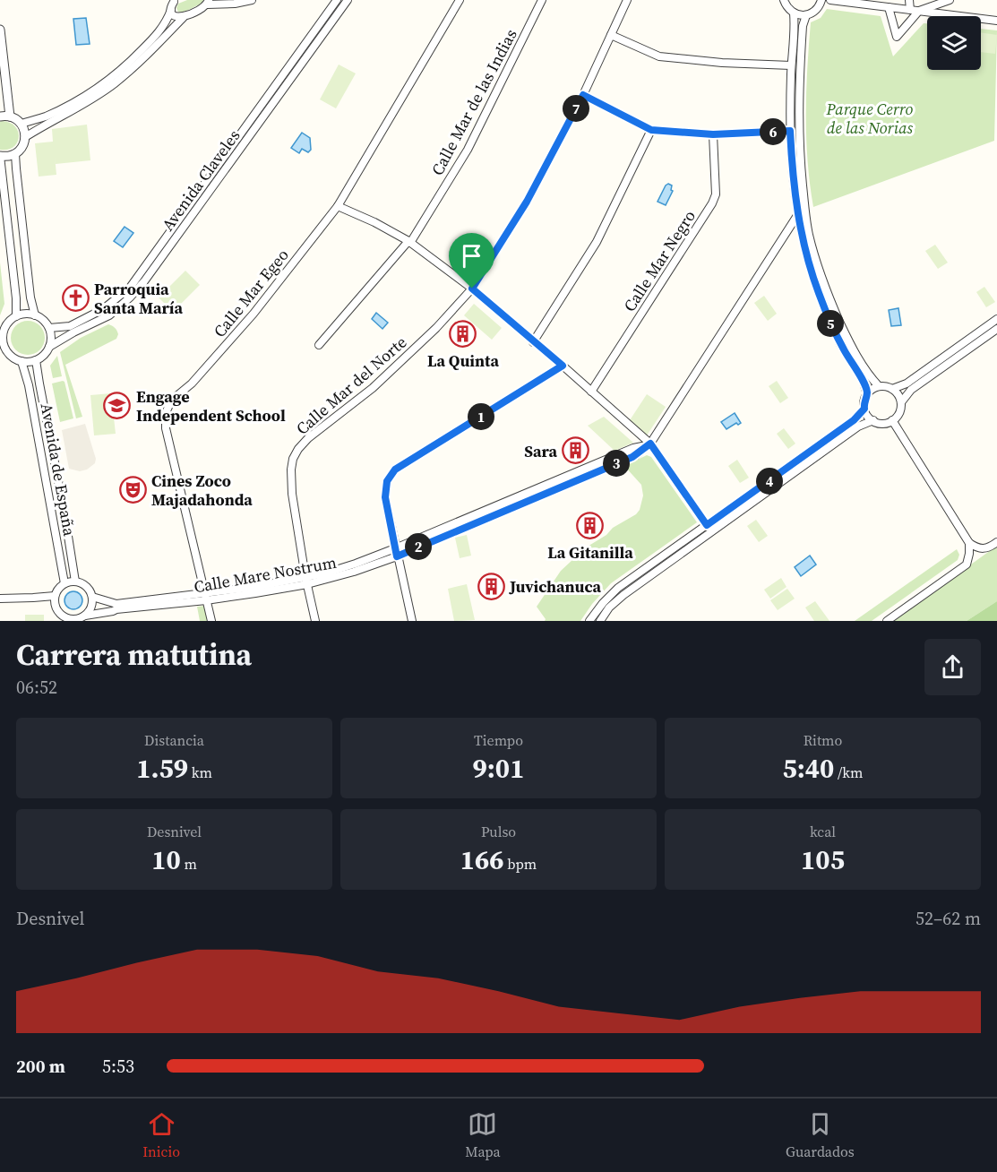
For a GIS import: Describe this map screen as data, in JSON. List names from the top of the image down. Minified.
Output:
{"streets":{"street":["Calle Mar de las Indias","Avenida Claveles","Calle Mar Negro","Calle Mar Egeo","Calle Mar del Norte","Avenida de España","Calle Mare Nostrum"]},"crossings":[["Avenida Claveles","Avenida de España"],["Calle Mar Egeo","Calle Mare Nostrum"],["Calle Mar del Norte","Calle Mare Nostrum"],["Avenida de España","Calle Mare Nostrum"]],"parks":["Parque Cerro de las Norias"],"places":{"church":["Parroquia Santa María"],"building":["La Quinta","Sara","La Gitanilla","Juvichanuca"],"school or university":["Engage Independent School"],"theatre":["Cines Zoco Majadahonda"]},"page":{"pins":["7","6","5","1","3","4","2"],"heading":["Carrera matutina","06:52"],"stats":[["Distancia","1.59 km"],["Tiempo","9:01"],["Ritmo","5:40 /km"],["Desnivel","10 m"],["Pulso","166 bpm"],["kcal","105"]],"chart":["Desnivel","52–62 m"],"list":[{"name":"200 m","note":"5:53"}],"tabs":["Inicio","Mapa","Guardados"]}}
